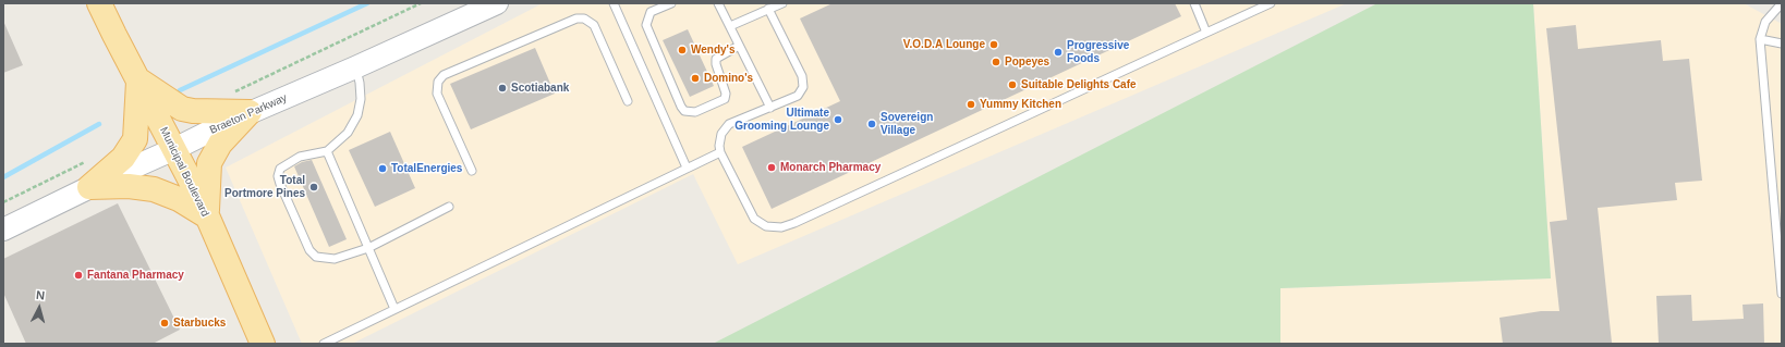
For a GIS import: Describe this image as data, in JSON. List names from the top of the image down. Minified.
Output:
{"streets":{"main road":["Braeton Parkway","Municipal Boulevard"]},"crossings":[["Braeton Parkway","Municipal Boulevard"]],"places":["V.O.D.A Lounge","Wendy's","Progressive Foods","Popeyes","Domino's","Suitable Delights Cafe","Scotiabank","Yummy Kitchen","Ultimate Grooming Lounge","Sovereign Village","Monarch Pharmacy","TotalEnergies","Total Portmore Pines","Fantana Pharmacy","Starbucks"],"north":"top"}
